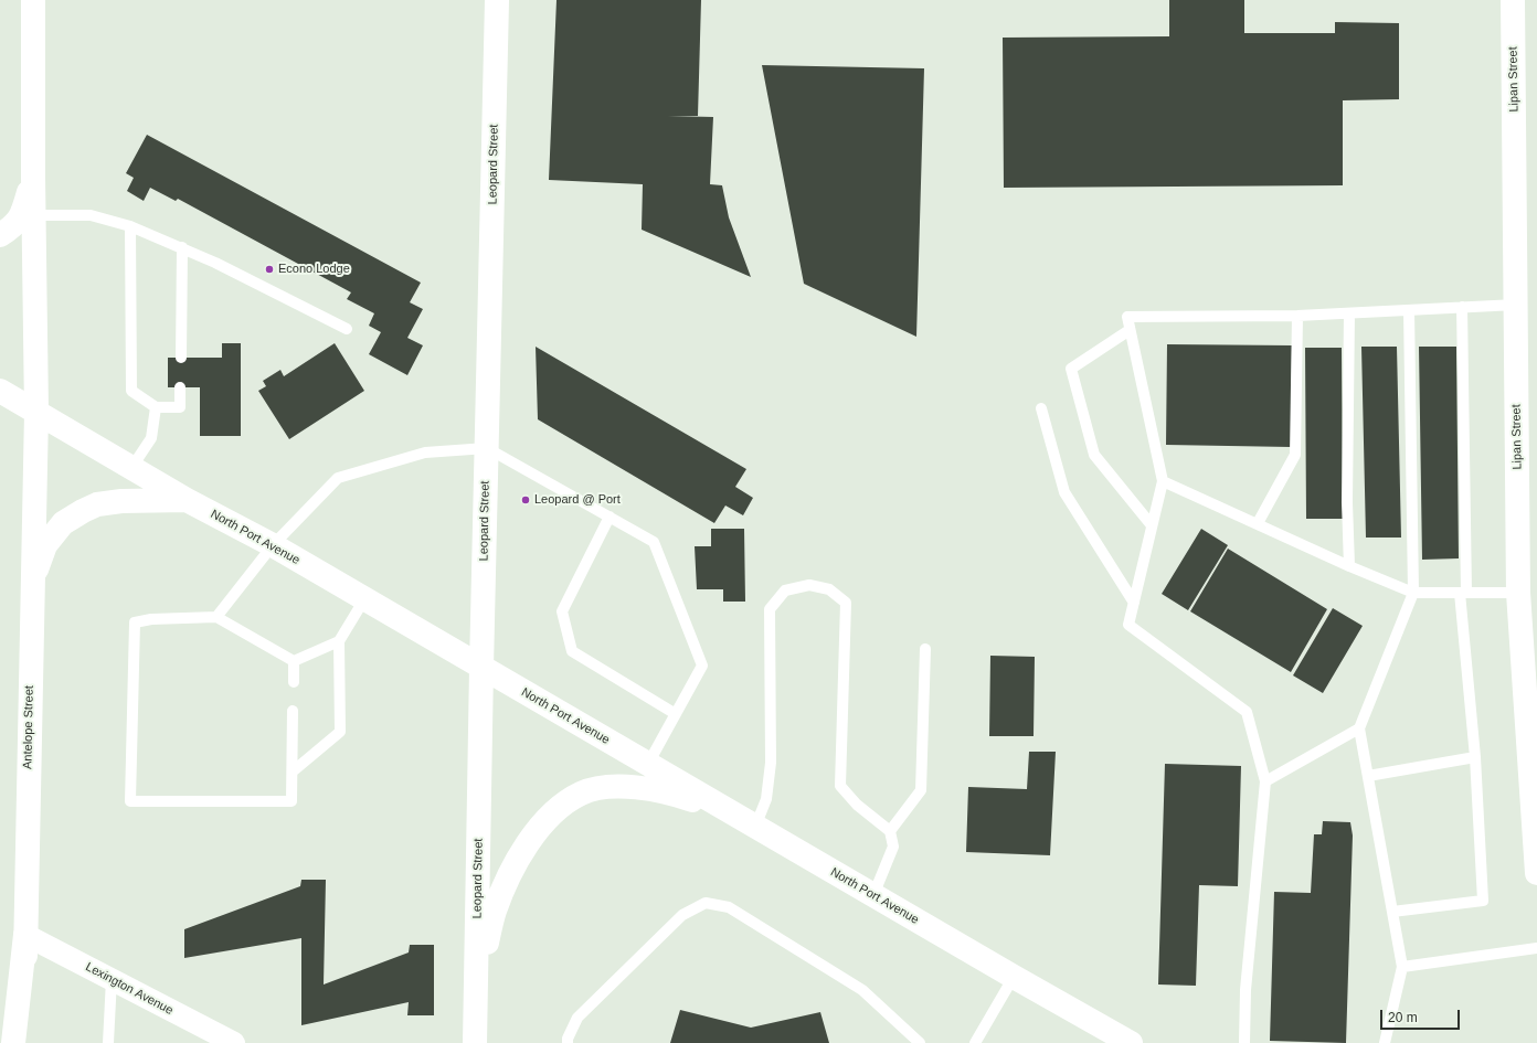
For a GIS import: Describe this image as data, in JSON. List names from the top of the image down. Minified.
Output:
{"streets":{"main road":["Lipan Street","Leopard Street","North Port Avenue","Antelope Street"],"street":["Lexington Avenue"]},"crossings":[["Leopard Street","North Port Avenue"],["North Port Avenue","Antelope Street"],["Antelope Street","Lexington Avenue"]],"places":["Econo Lodge","Leopard @ Port"],"scale_bar":"20 m"}
